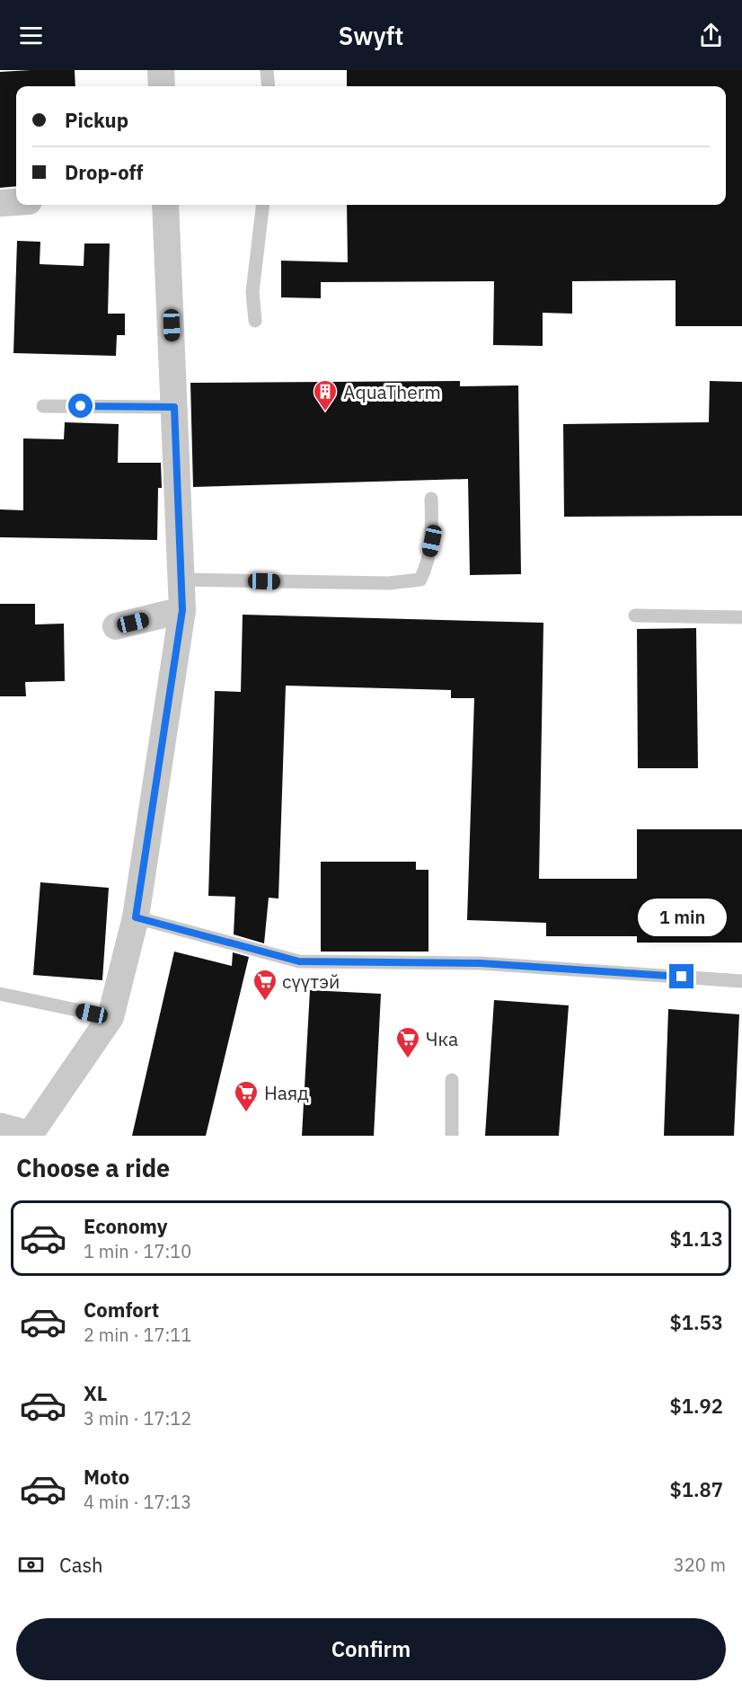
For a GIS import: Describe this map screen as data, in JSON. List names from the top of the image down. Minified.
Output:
{"places":{"building":["AquaTherm"],"supermarket":["сүүтэй","Чка","Наяд"]},"page":{"header":"Swyft","banner":["Pickup","Drop-off"],"bubble":"1 min","heading":"Choose a ride","list":[{"name":"Economy","note":"1 min · 17:10","value":"$1.13"},{"name":"Comfort","note":"2 min · 17:11","value":"$1.53"},{"name":"XL","note":"3 min · 17:12","value":"$1.92"},{"name":"Moto","note":"4 min · 17:13","value":"$1.87"}],"pay":["Cash","320 m"],"buttons":"Confirm"}}
